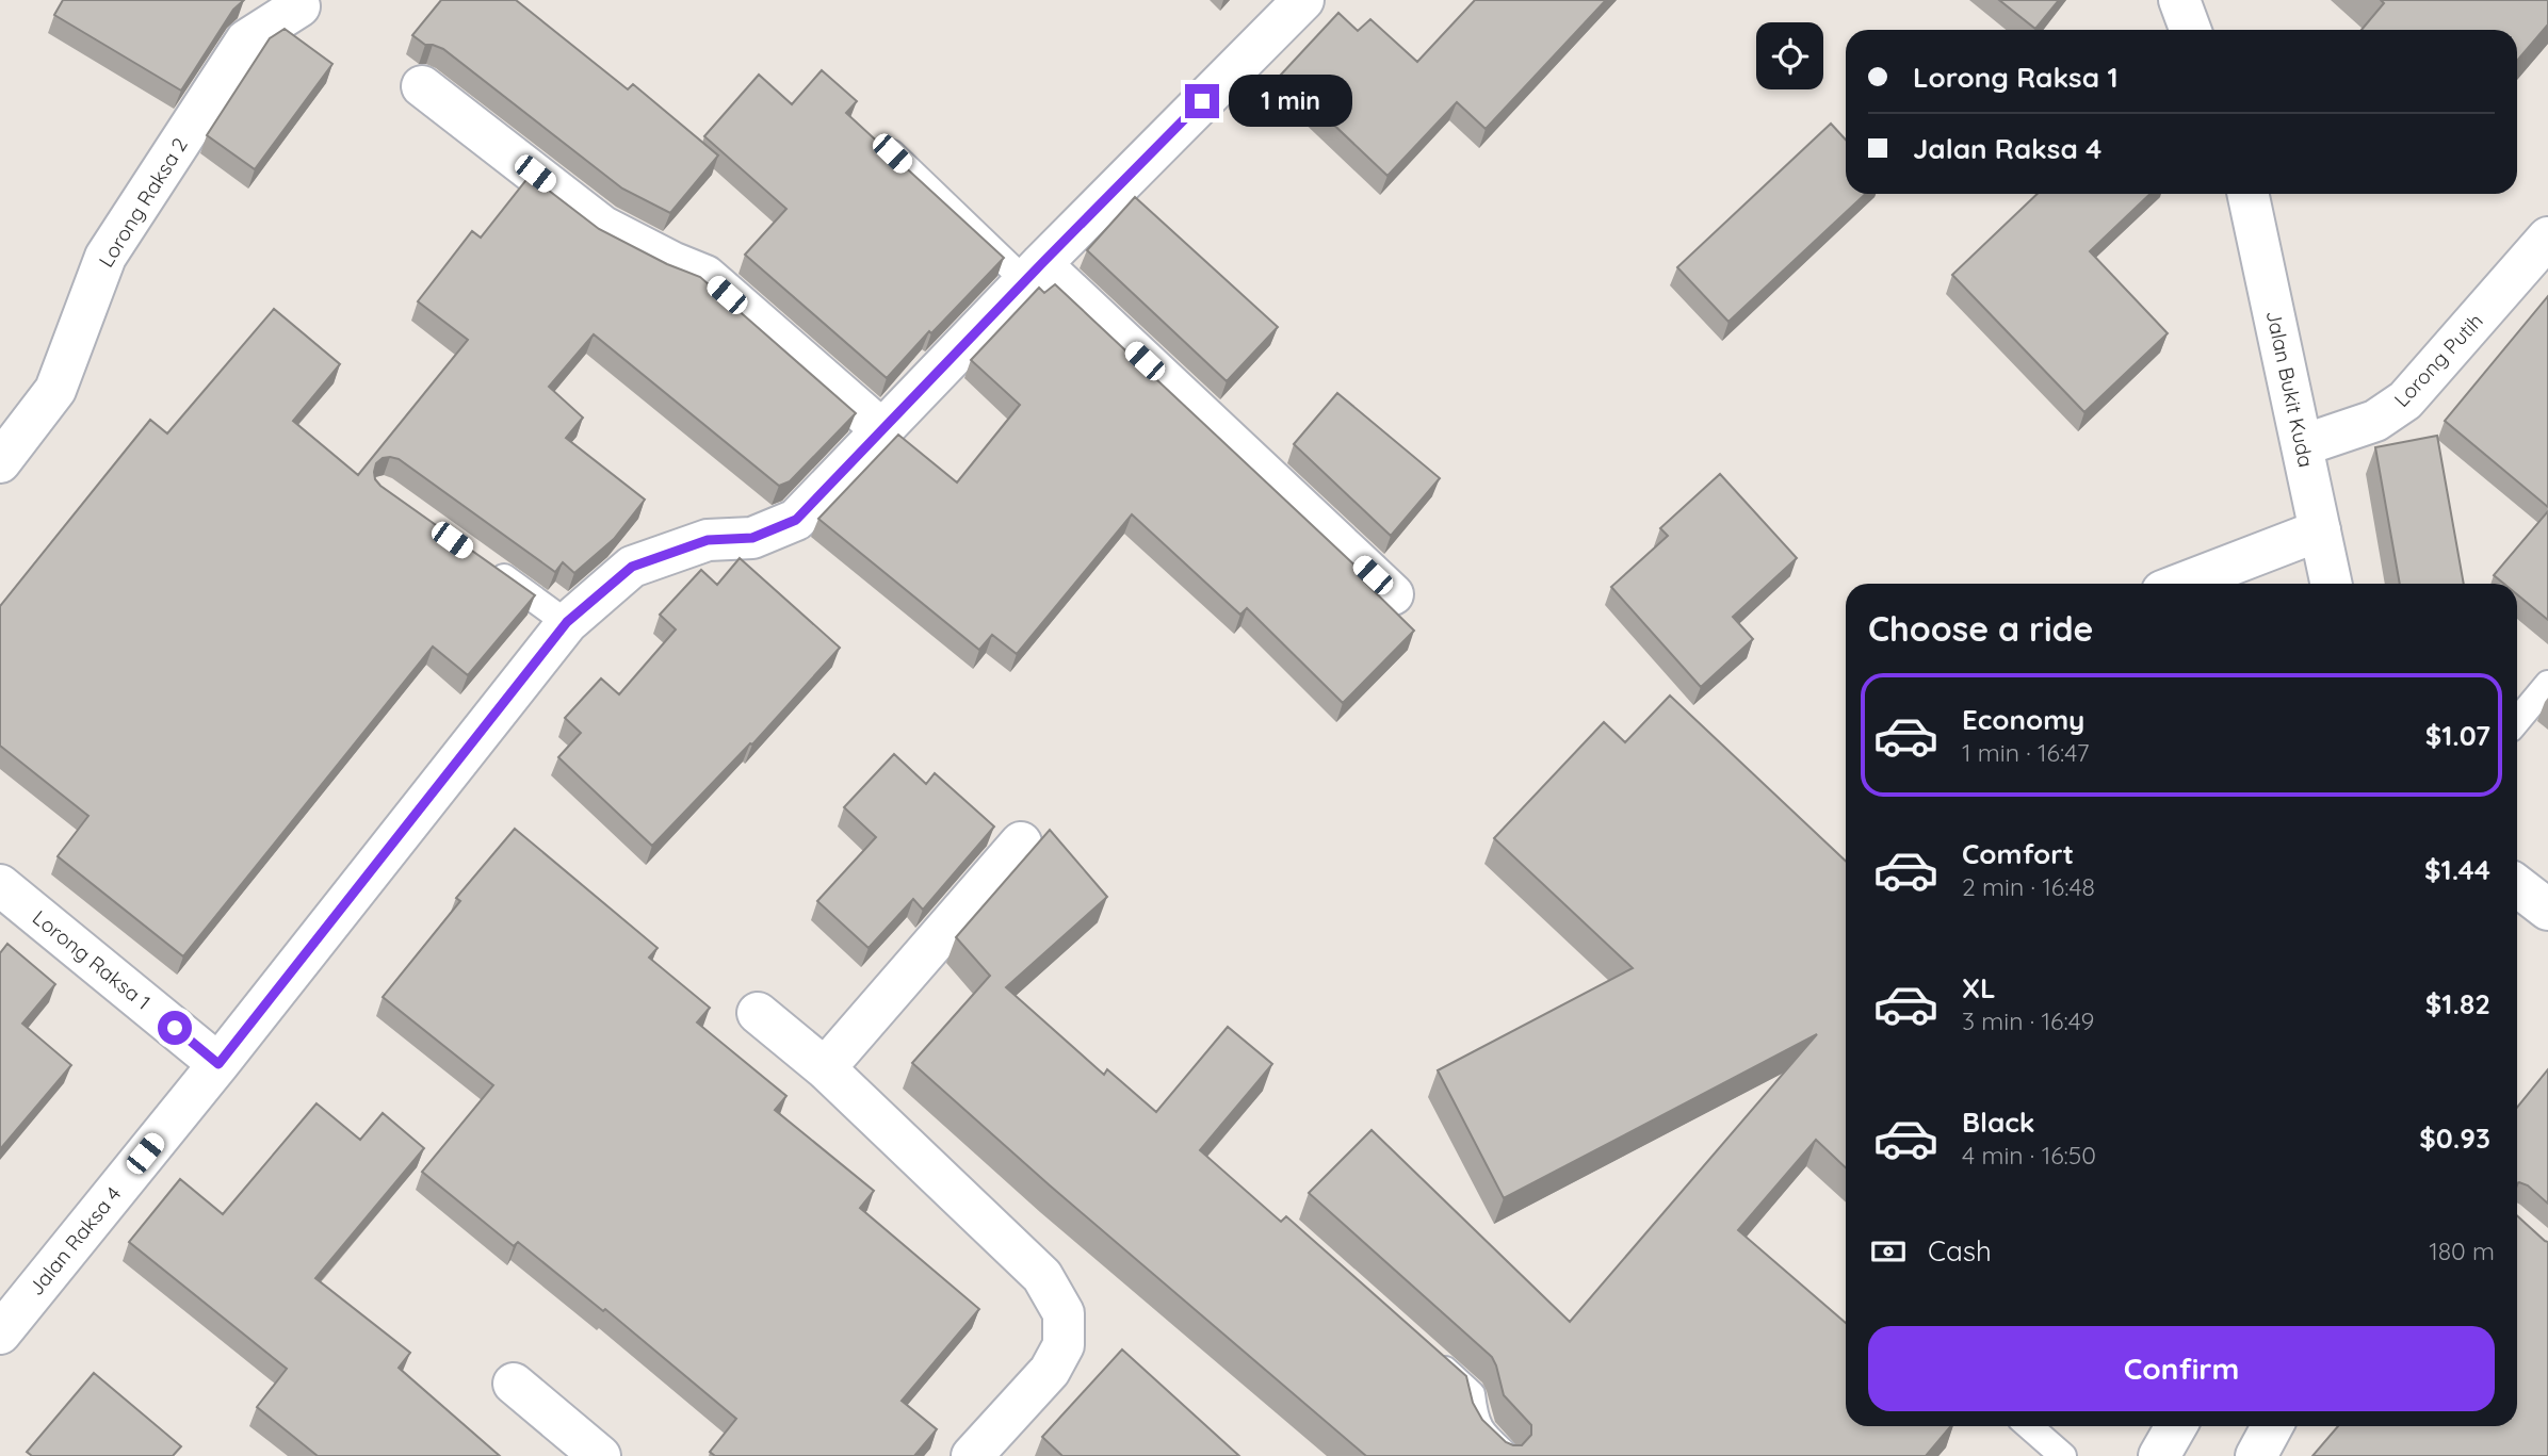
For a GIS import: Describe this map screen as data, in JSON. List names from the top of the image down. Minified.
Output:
{"streets":{"street":["Lorong Raksa 2","Lorong Putih","Jalan Bukit Kuda","Lorong Raksa 1","Jalan Raksa 4"]},"crossings":[["Lorong Putih","Jalan Bukit Kuda"],["Lorong Raksa 1","Jalan Raksa 4"]],"page":{"banner":["Lorong Raksa 1","Jalan Raksa 4"],"bubble":"1 min","heading":"Choose a ride","list":[{"name":"Economy","note":"1 min · 16:47","value":"$1.07"},{"name":"Comfort","note":"2 min · 16:48","value":"$1.44"},{"name":"XL","note":"3 min · 16:49","value":"$1.82"},{"name":"Black","note":"4 min · 16:50","value":"$0.93"}],"pay":["Cash","180 m"],"buttons":"Confirm"}}
